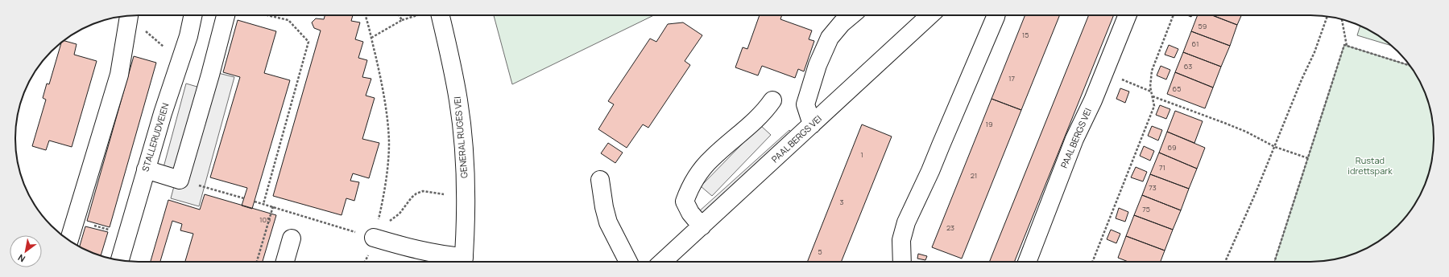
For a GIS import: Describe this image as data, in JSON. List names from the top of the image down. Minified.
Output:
{"streets":{"street":["STALLERUDVEIEN","GENERAL RUGES VEI","PAAL BERGS VEI"]},"parks":["Rustad idrettspark"],"house_numbers":["59","15","61","63","17","65","19","69","1","71","21","73","3","75","105","23","5"],"north":"bottom left"}
